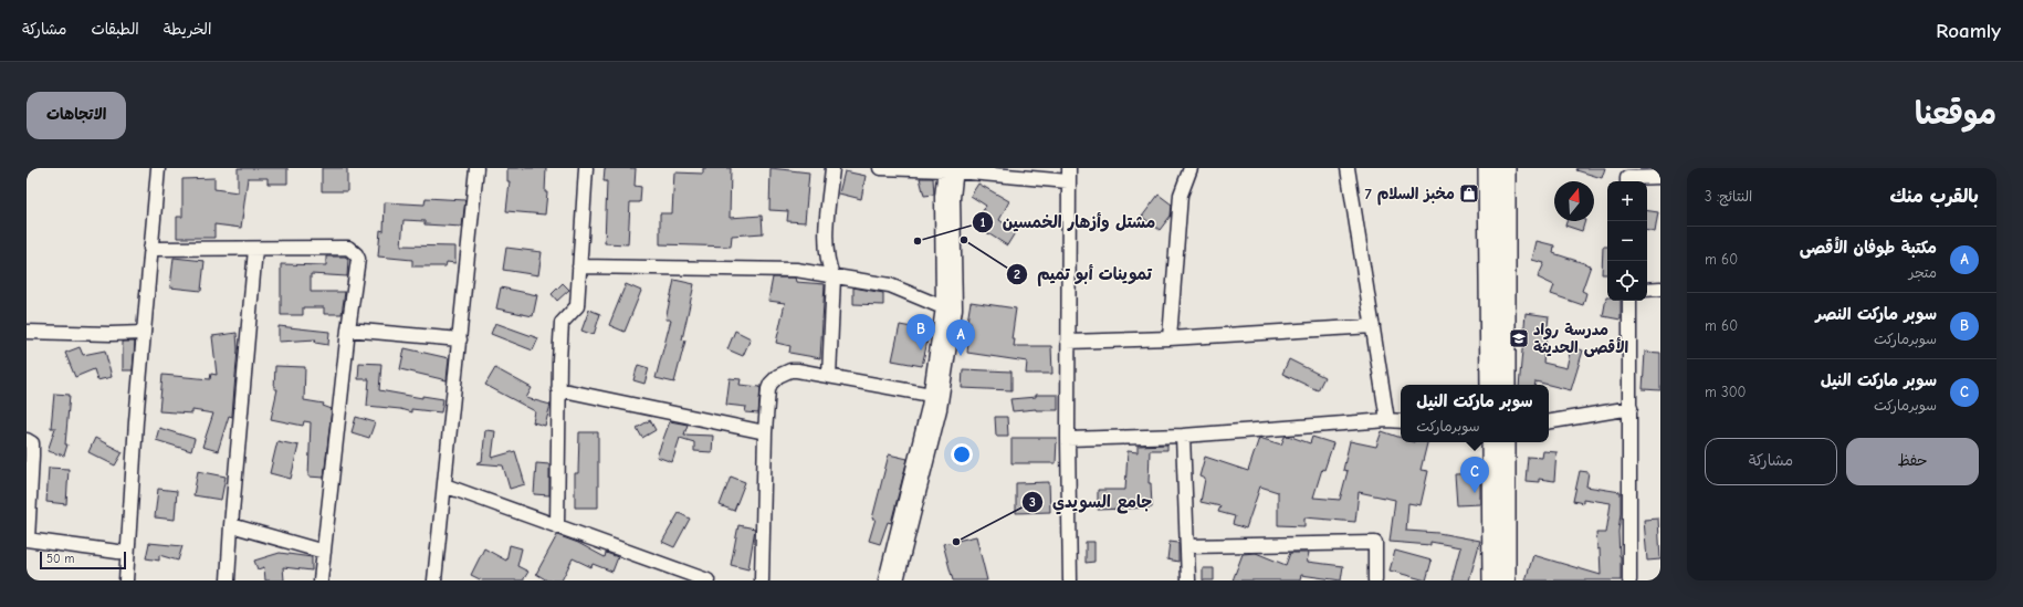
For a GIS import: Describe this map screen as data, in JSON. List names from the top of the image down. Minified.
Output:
{"places":{"shop":["مخبز السلام 7"],"other":["تموينات أبو تميم","مشتل وأزهار الخمسين","جامع السويدي"],"school or university":["مدرسة رواد الأقصى الحديثة"]},"scale_bar":"50 m","north":"top","page":{"header":"Roamly","nav":["الخريطة","الطبقات","مشاركة"],"title":"موقعنا","buttons":["الاتجاهات",["حفظ","مشاركة"]],"heading":["بالقرب منك","النتائج: 3"],"map_buttons":["+","−"],"list":[{"mark":"A","name":"مكتبة طوفان الأقصى","note":"متجر","value":"60 m"},{"mark":"B","name":"سوبر ماركت النصر","note":"سوبرماركت","value":"60 m"},{"mark":"C","name":"سوبر ماركت النيل","note":"سوبرماركت","value":"300 m"}],"pins":["B","A","C"],"popup":["سوبر ماركت النيل","سوبرماركت"],"scale":"50 m"}}
